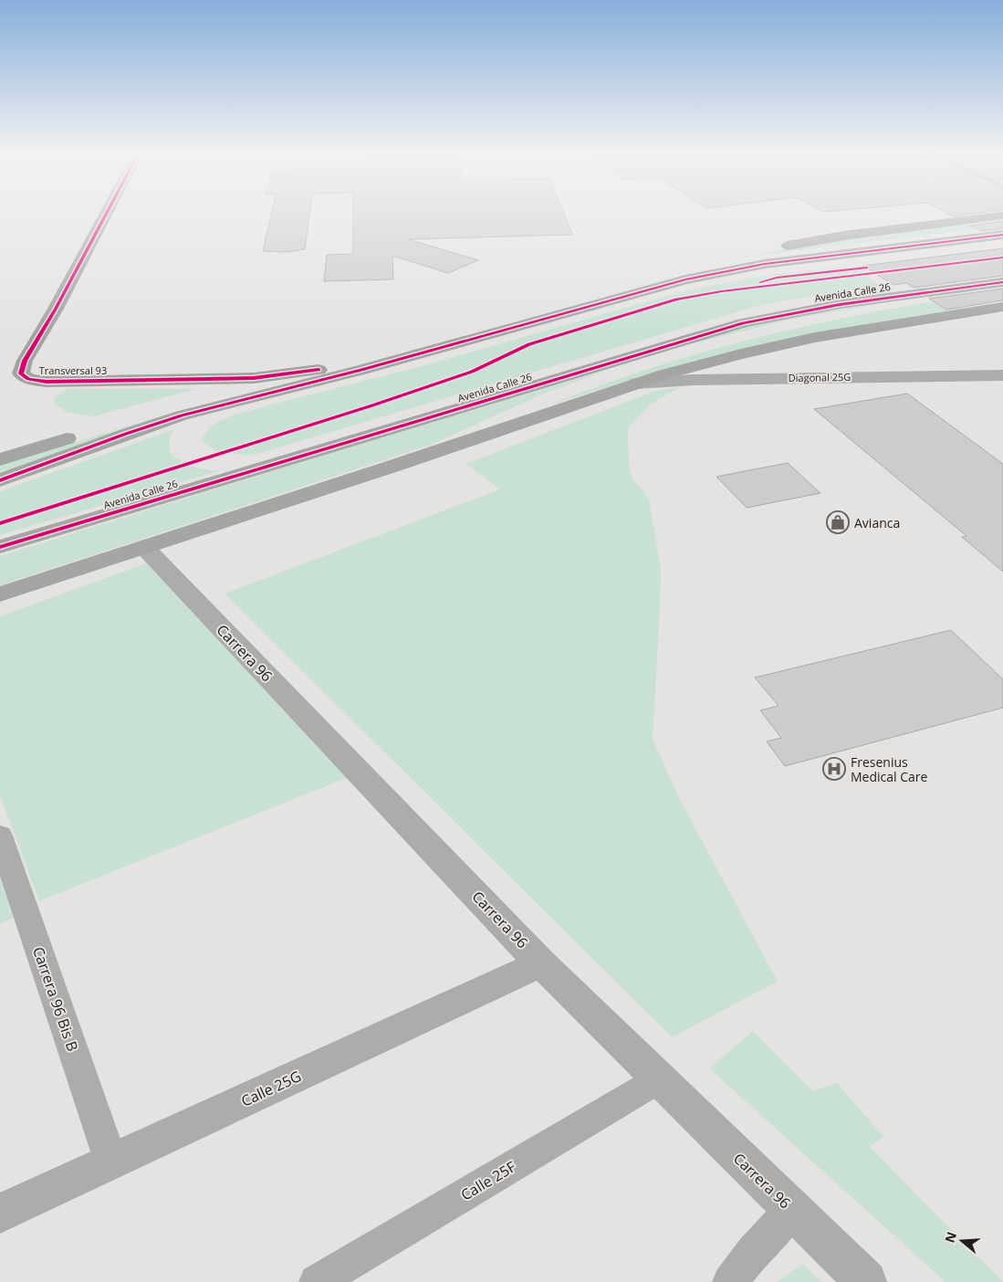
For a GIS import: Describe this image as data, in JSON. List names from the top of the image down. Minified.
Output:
{"streets":{"main road":["Avenida Calle 26","Transversal 93"],"street":["Diagonal 25G","Carrera 96","Carrera 96 Bis B","Calle 25G","Calle 25F"]},"crossings":[["Carrera 96","Calle 25G"],["Carrera 96","Calle 25F"],["Carrera 96 Bis B","Calle 25G"]],"places":{"shop":["Avianca"],"hospital":["Fresenius Medical Care"]},"north":"left"}
